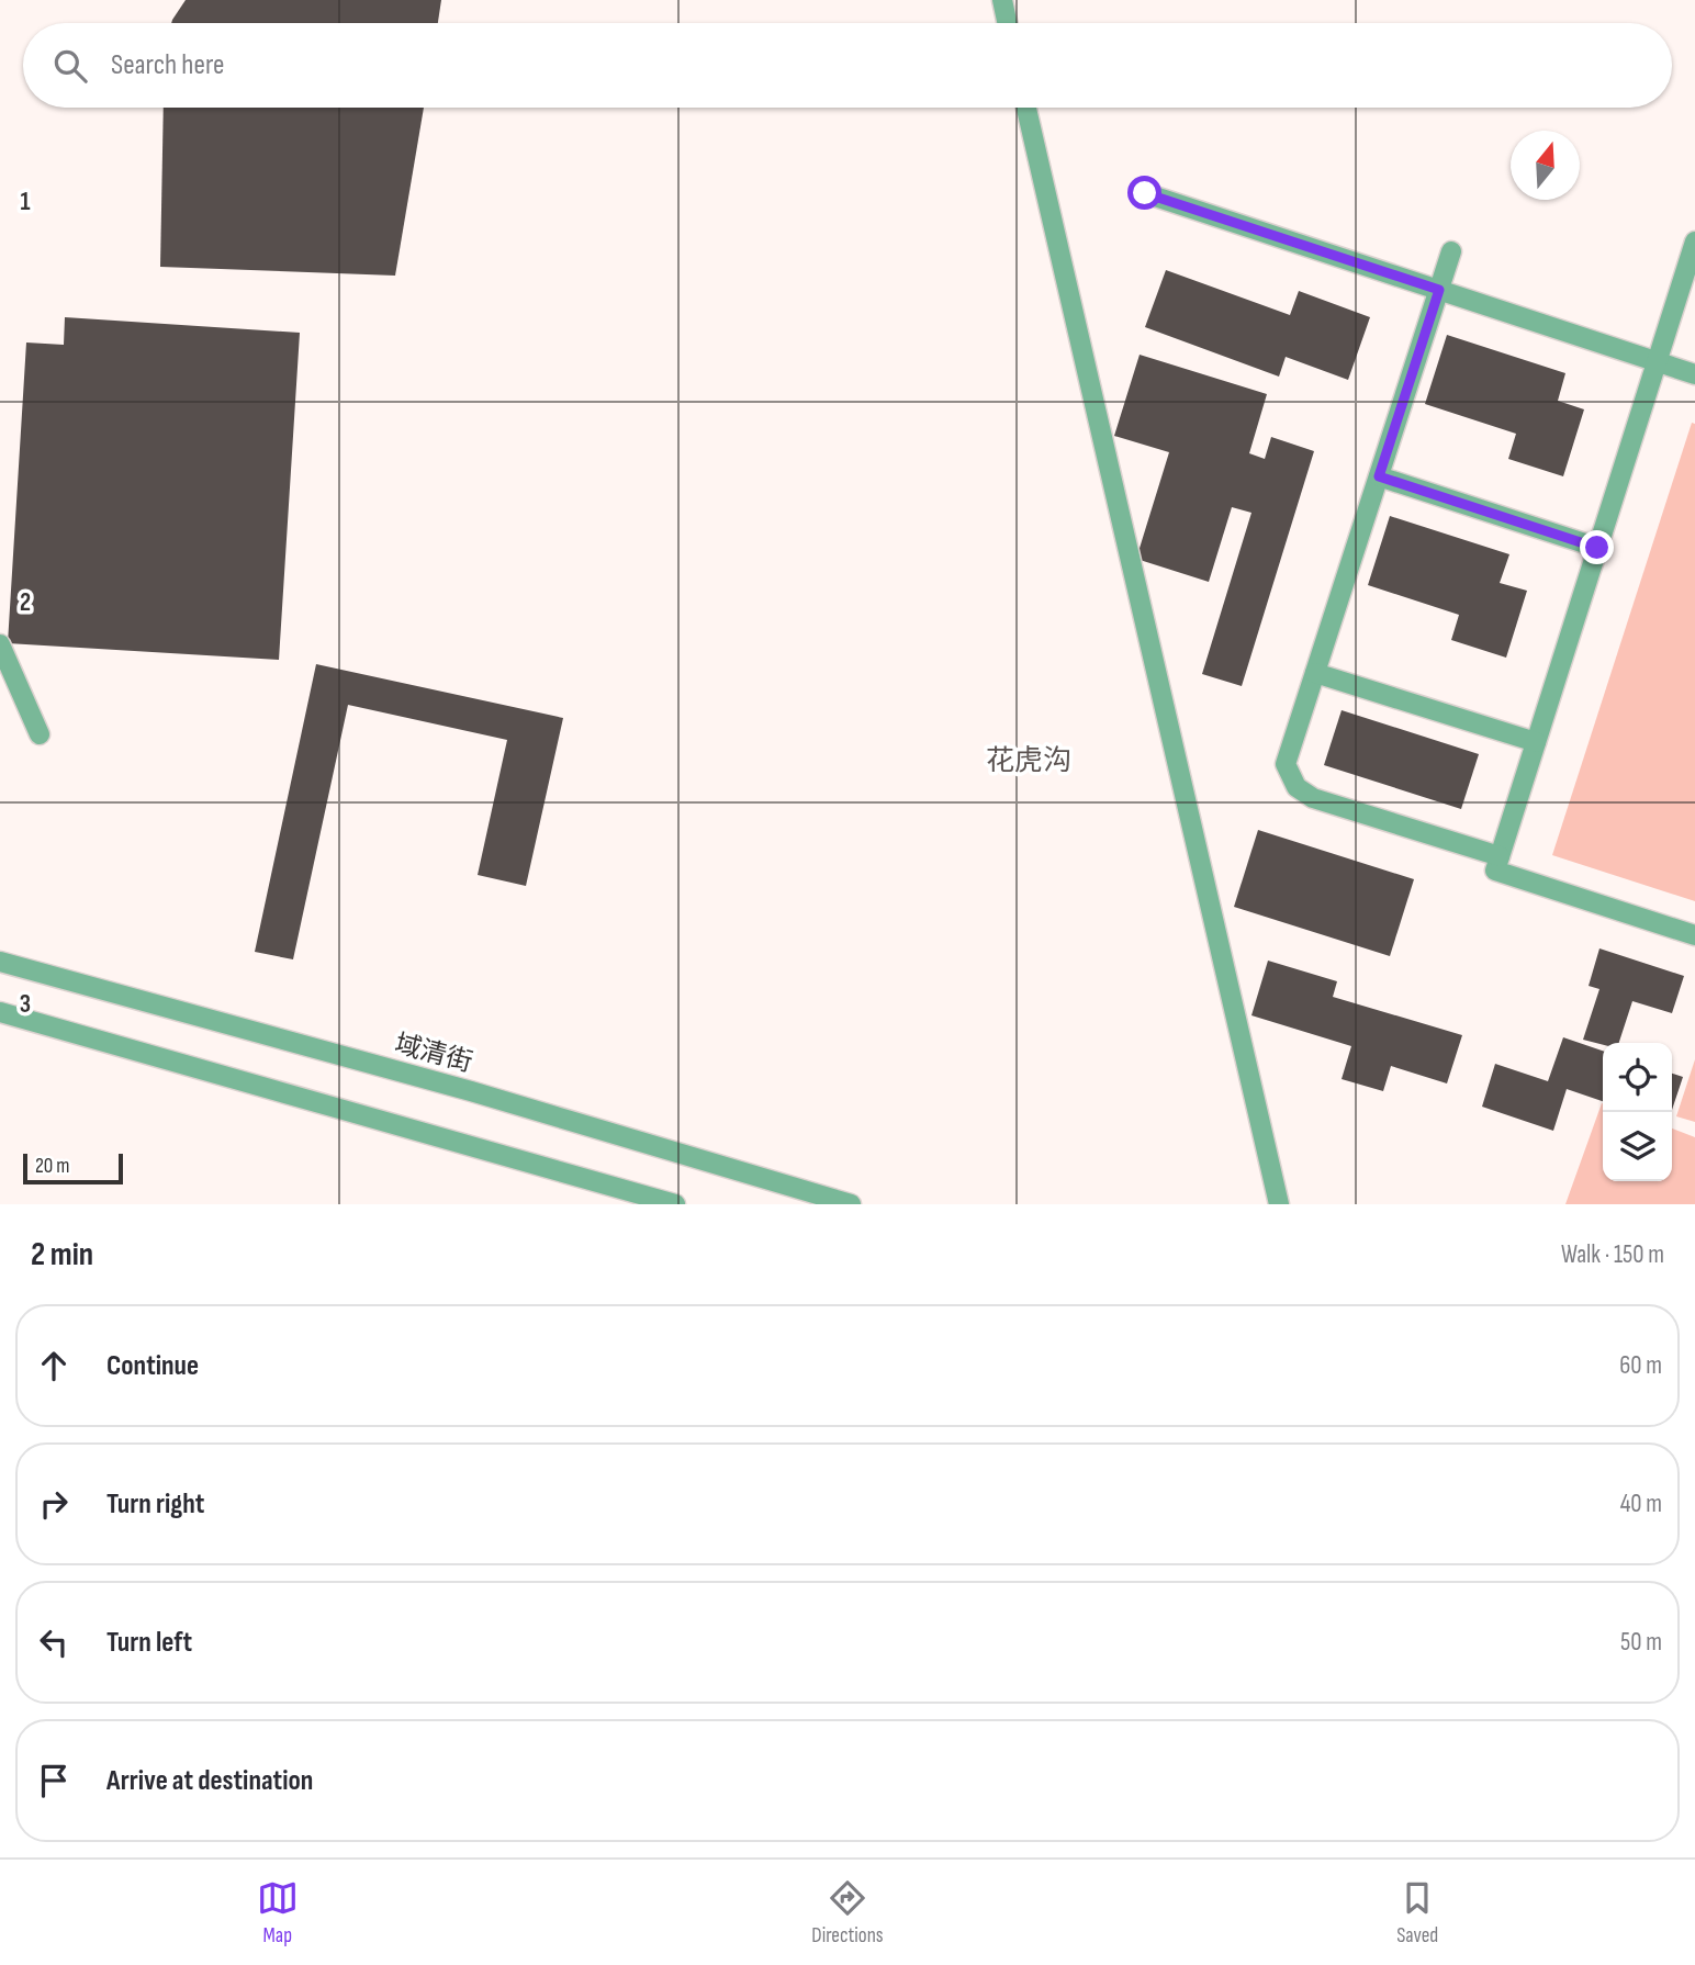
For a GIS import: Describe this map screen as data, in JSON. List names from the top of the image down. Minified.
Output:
{"streets":{"street":["域清街"]},"districts":["花虎沟"],"scale_bar":"20 m","north":"top","page":{"search":"Search here","scale":"20 m","heading":["2 min","Walk · 150 m"],"list":[["Continue","60 m"],["Turn right","40 m"],["Turn left","50 m"],"Arrive at destination"],"nav":["Map","Directions","Saved"]},"grid":{"rows":["1","2","3"]}}
